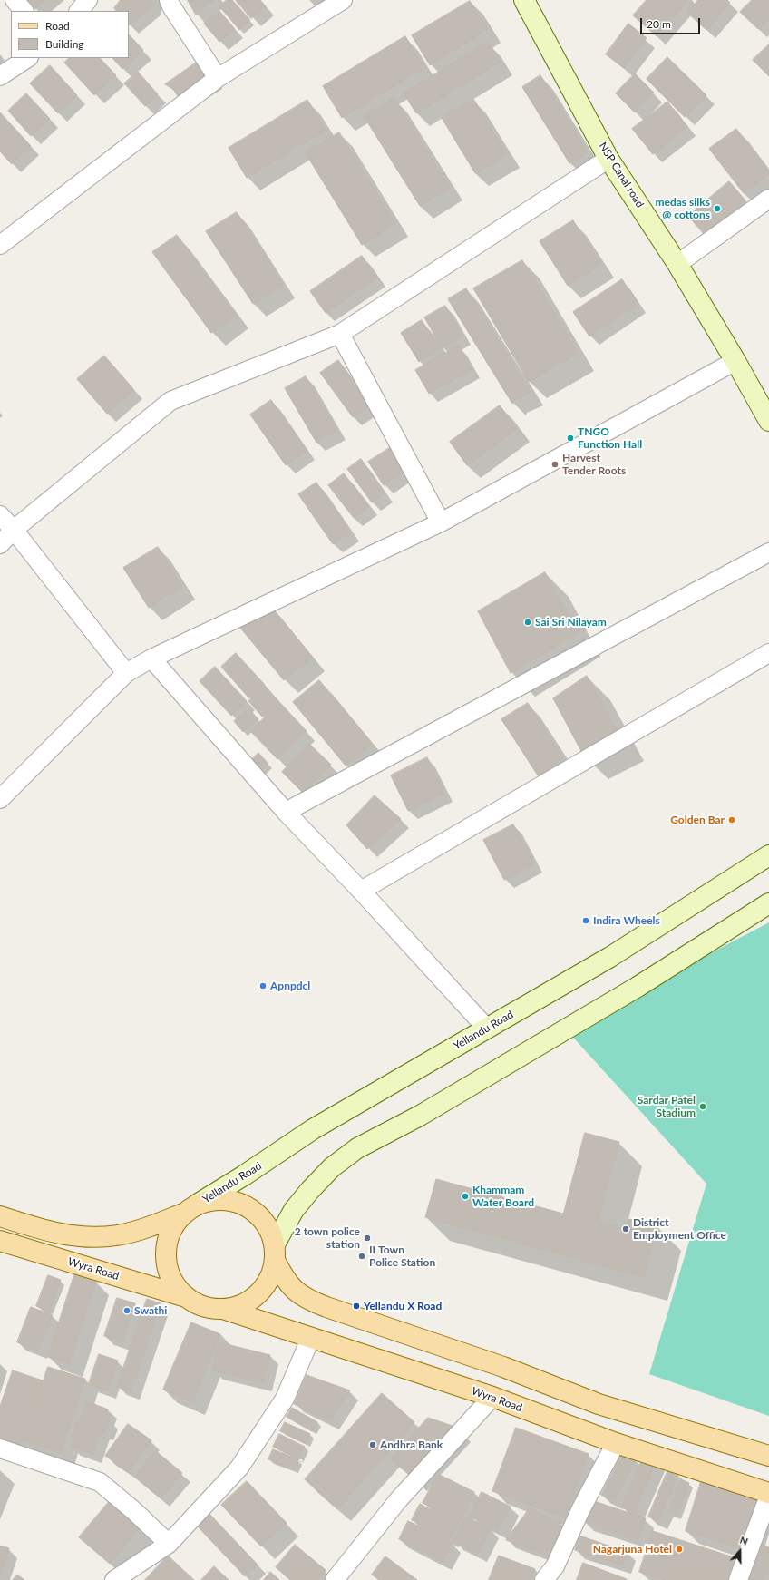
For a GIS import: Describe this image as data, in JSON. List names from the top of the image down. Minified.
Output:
{"streets":{"main road":["NSP Canal road","Yellandu Road","Wyra Road"]},"crossings":[["Yellandu Road","Wyra Road"]],"places":["medas silks @ cottons","TNGO Function Hall","Harvest Tender Roots","Sai Sri Nilayam","Golden Bar","Indira Wheels","Apnpdcl","Sardar Patel Stadium","Khammam Water Board","District Employment Office","2 town police station","II Town Police Station","Yellandu X Road","Swathi","Andhra Bank","Nagarjuna Hotel"],"legend":["Road","Building"],"scale_bar":"20 m","north":"top"}
